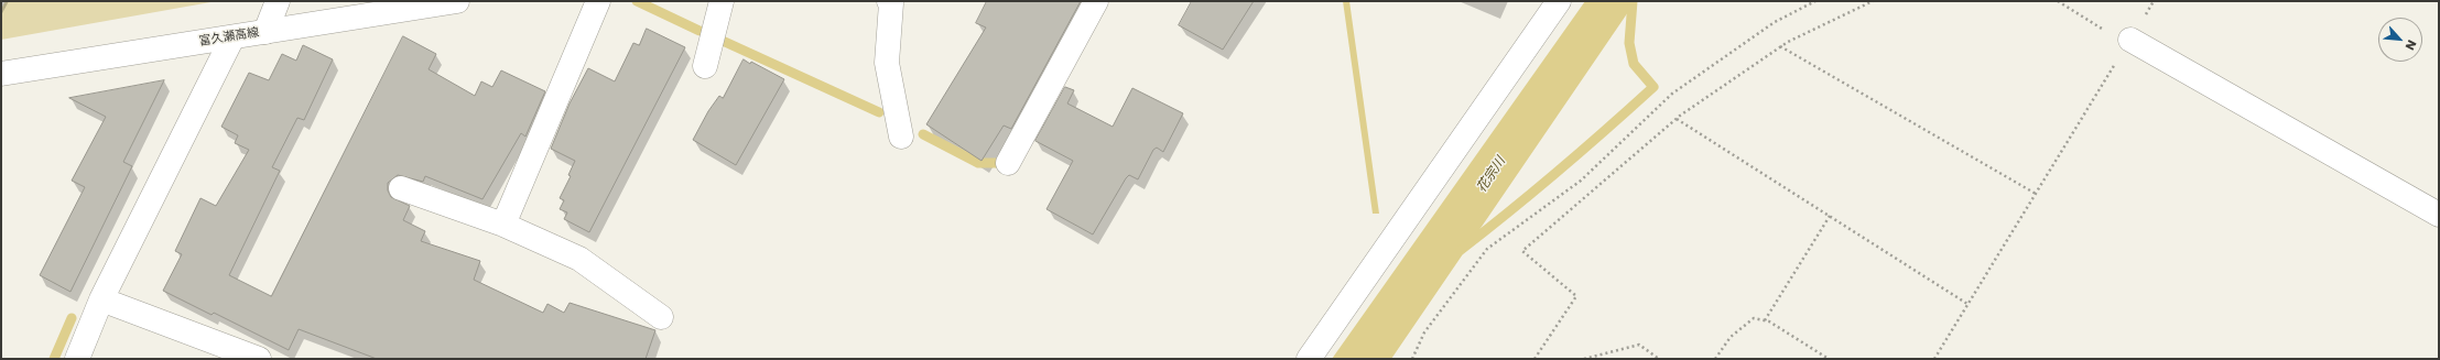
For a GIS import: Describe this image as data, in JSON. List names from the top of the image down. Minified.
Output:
{"streets":{"street":["富久瀬高線"]},"water":["花宗川"],"north":"bottom right"}
